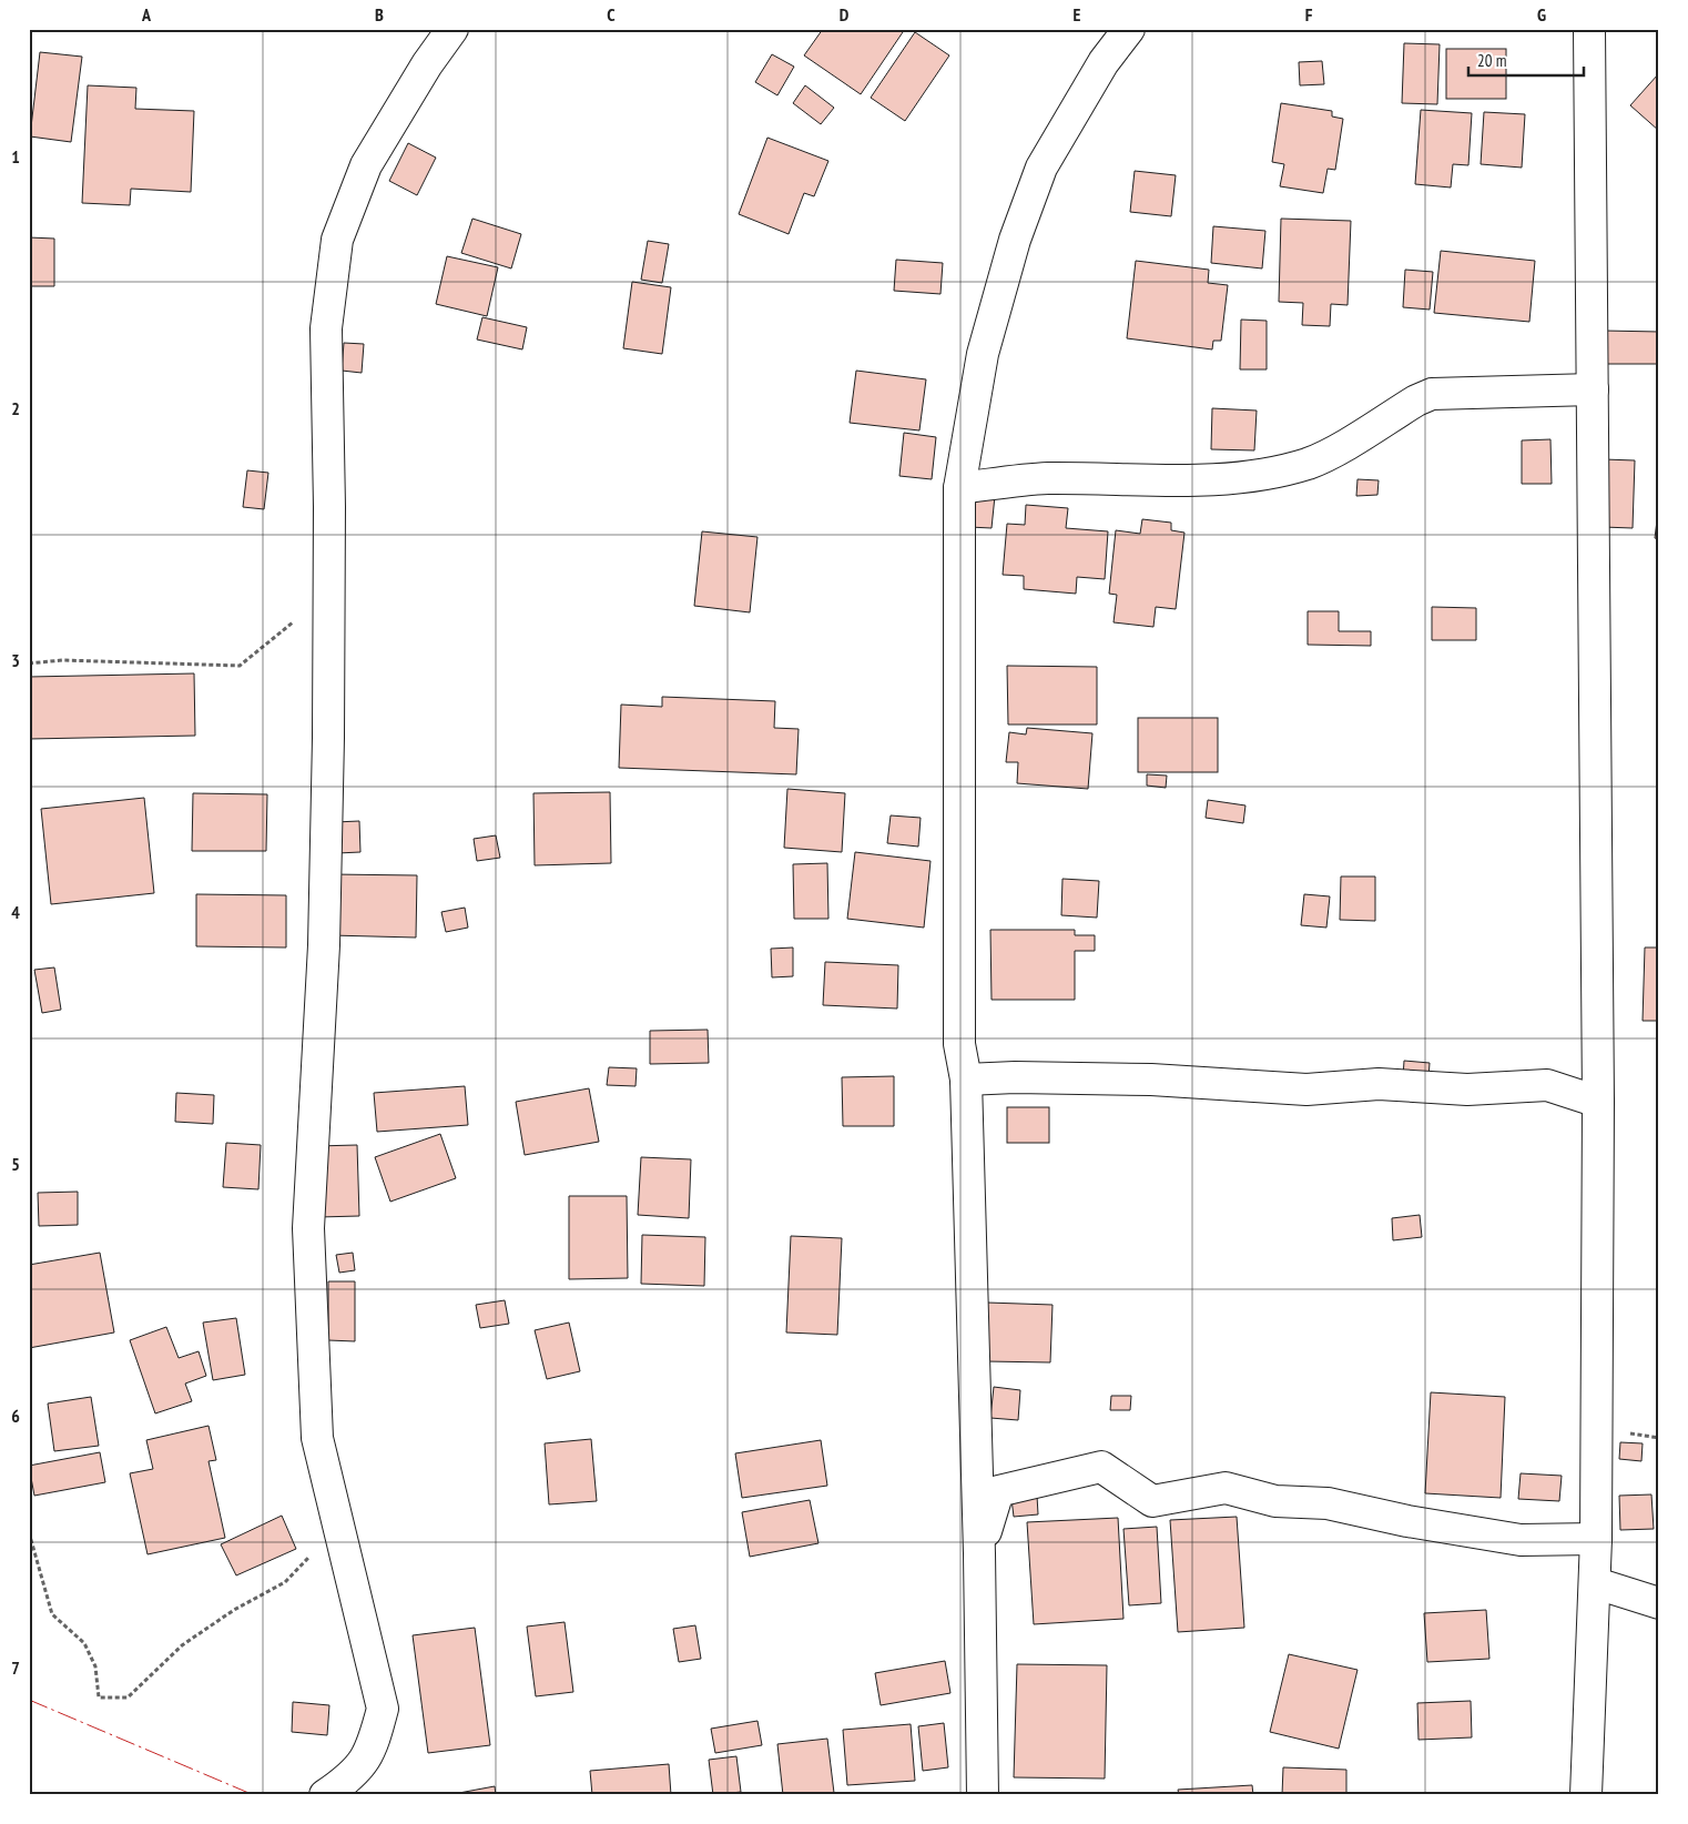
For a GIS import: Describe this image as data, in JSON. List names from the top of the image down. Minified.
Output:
{"scale_bar":"20 m","grid":{"columns":["A","B","C","D","E","F","G"],"rows":["1","2","3","4","5","6","7"]}}
